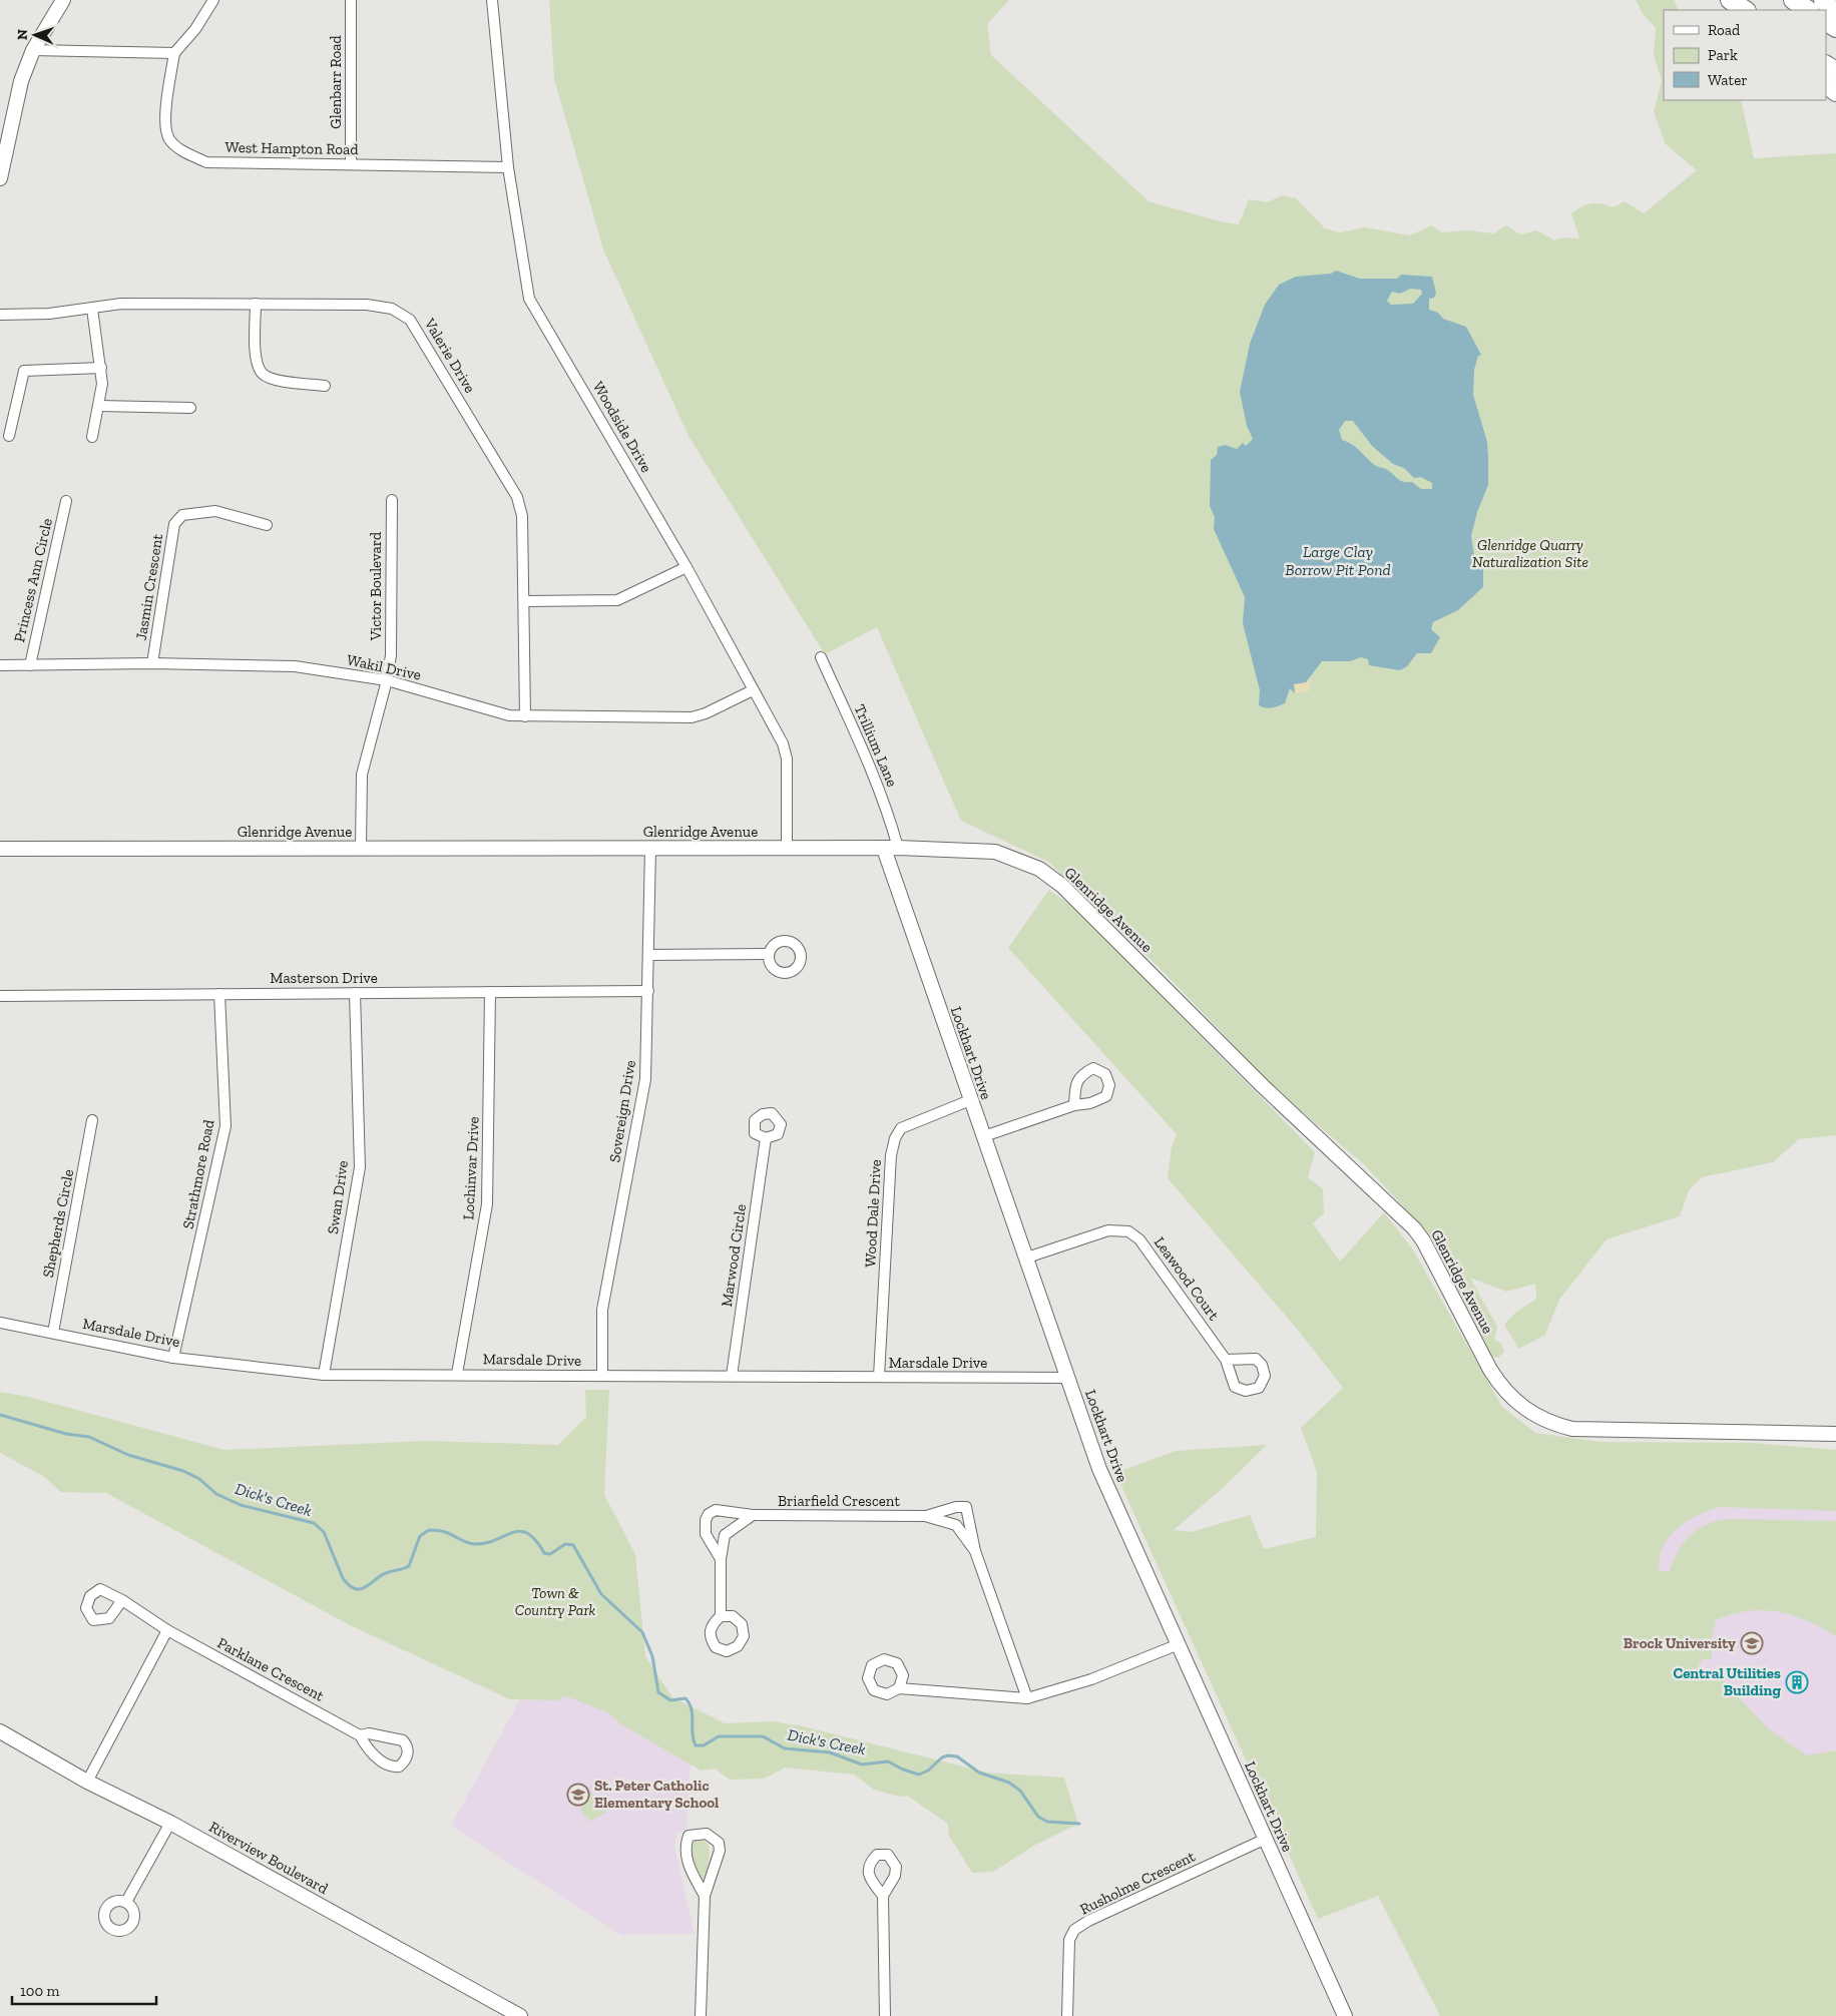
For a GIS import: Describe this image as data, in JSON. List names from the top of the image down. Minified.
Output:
{"streets":{"main road":["Glenridge Avenue","Lockhart Drive","Riverview Boulevard"],"street":["Glenbarr Road","West Hampton Road","Valerie Drive","Woodside Drive","Princess Ann Circle","Victor Boulevard","Jasmin Crescent","Wakil Drive","Trillium Lane","Masterson Drive","Sovereign Drive","Lochinvar Drive","Strathmore Road","Swan Drive","Wood Dale Drive","Shepherds Circle","Marwood Circle","Leawood Court","Marsdale Drive","Briarfield Crescent","Parklane Crescent","Rusholme Crescent"]},"crossings":[["Glenbarr Road","West Hampton Road"],["West Hampton Road","Woodside Drive"],["Valerie Drive","Wakil Drive"],["Woodside Drive","Wakil Drive"],["Woodside Drive","Glenridge Avenue"],["Princess Ann Circle","Wakil Drive"],["Victor Boulevard","Wakil Drive"],["Victor Boulevard","Glenridge Avenue"],["Jasmin Crescent","Wakil Drive"],["Trillium Lane","Glenridge Avenue"],["Trillium Lane","Lockhart Drive"],["Glenridge Avenue","Lockhart Drive"],["Glenridge Avenue","Sovereign Drive"],["Masterson Drive","Sovereign Drive"],["Masterson Drive","Lochinvar Drive"],["Masterson Drive","Strathmore Road"],["Masterson Drive","Swan Drive"],["Lockhart Drive","Wood Dale Drive"],["Lockhart Drive","Leawood Court"],["Lockhart Drive","Marsdale Drive"],["Lockhart Drive","Rusholme Crescent"],["Sovereign Drive","Marsdale Drive"],["Lochinvar Drive","Marsdale Drive"],["Strathmore Road","Marsdale Drive"],["Swan Drive","Marsdale Drive"],["Wood Dale Drive","Marsdale Drive"],["Shepherds Circle","Marsdale Drive"],["Marwood Circle","Marsdale Drive"]],"water":["Large Clay Borrow Pit Pond","Dick's Creek"],"parks":["Glenridge Quarry Naturalization Site","Town & Country Park"],"places":{"school or university":["Brock University","St. Peter Catholic Elementary School"],"building":["Central Utilities Building"]},"legend":["Road","Park","Water"],"scale_bar":"100 m","north":"left"}
